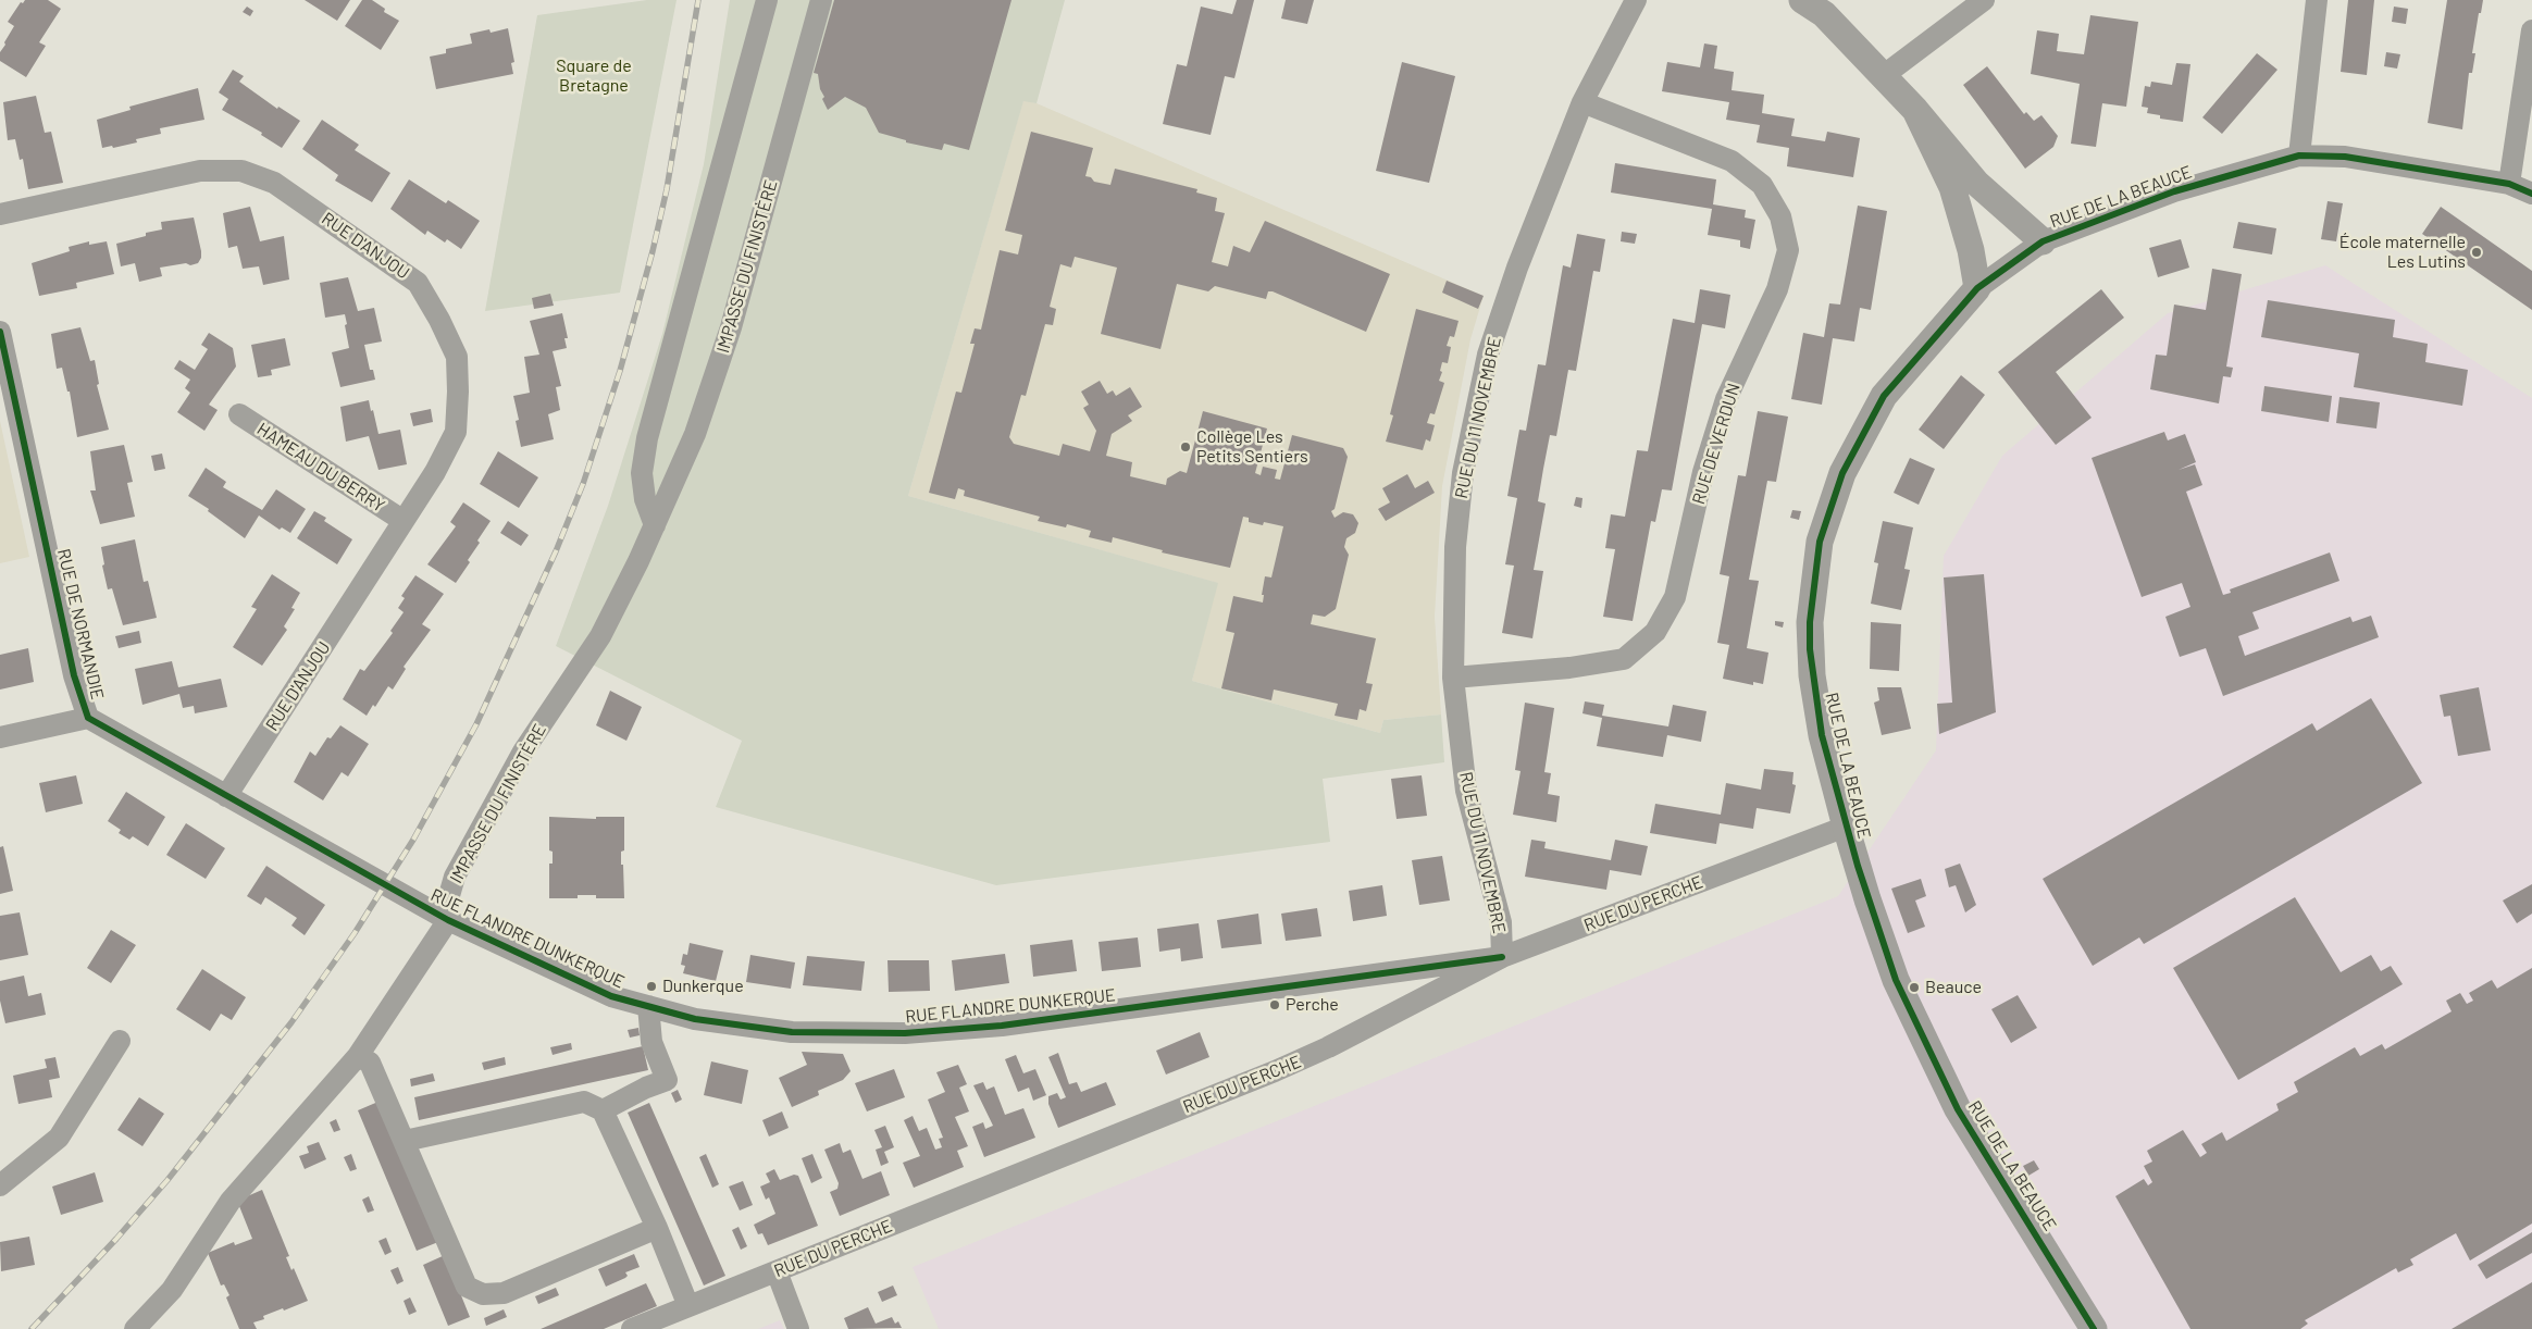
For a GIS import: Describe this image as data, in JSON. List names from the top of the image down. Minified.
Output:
{"streets":{"street":["RUE DE LA BEAUCE","RUE D'ANJOU","IMPASSE DU FINISTÈRE","RUE DU 11 NOVEMBRE","RUE DE VERDUN","HAMEAU DU BERRY","RUE DE NORMANDIE","RUE DU PERCHE","RUE FLANDRE DUNKERQUE"]},"crossings":[["RUE DE LA BEAUCE","RUE DU PERCHE"],["RUE D'ANJOU","HAMEAU DU BERRY"],["RUE D'ANJOU","RUE DE NORMANDIE"],["IMPASSE DU FINISTÈRE","RUE FLANDRE DUNKERQUE"],["RUE DU 11 NOVEMBRE","RUE DE VERDUN"],["RUE DU 11 NOVEMBRE","RUE DU PERCHE"],["RUE DU 11 NOVEMBRE","RUE FLANDRE DUNKERQUE"],["RUE DE NORMANDIE","RUE FLANDRE DUNKERQUE"],["RUE DU PERCHE","RUE FLANDRE DUNKERQUE"]],"parks":["Square de Bretagne"],"places":["École maternelle Les Lutins","Collège Les Petits Sentiers","Dunkerque","Beauce","Perche"]}
